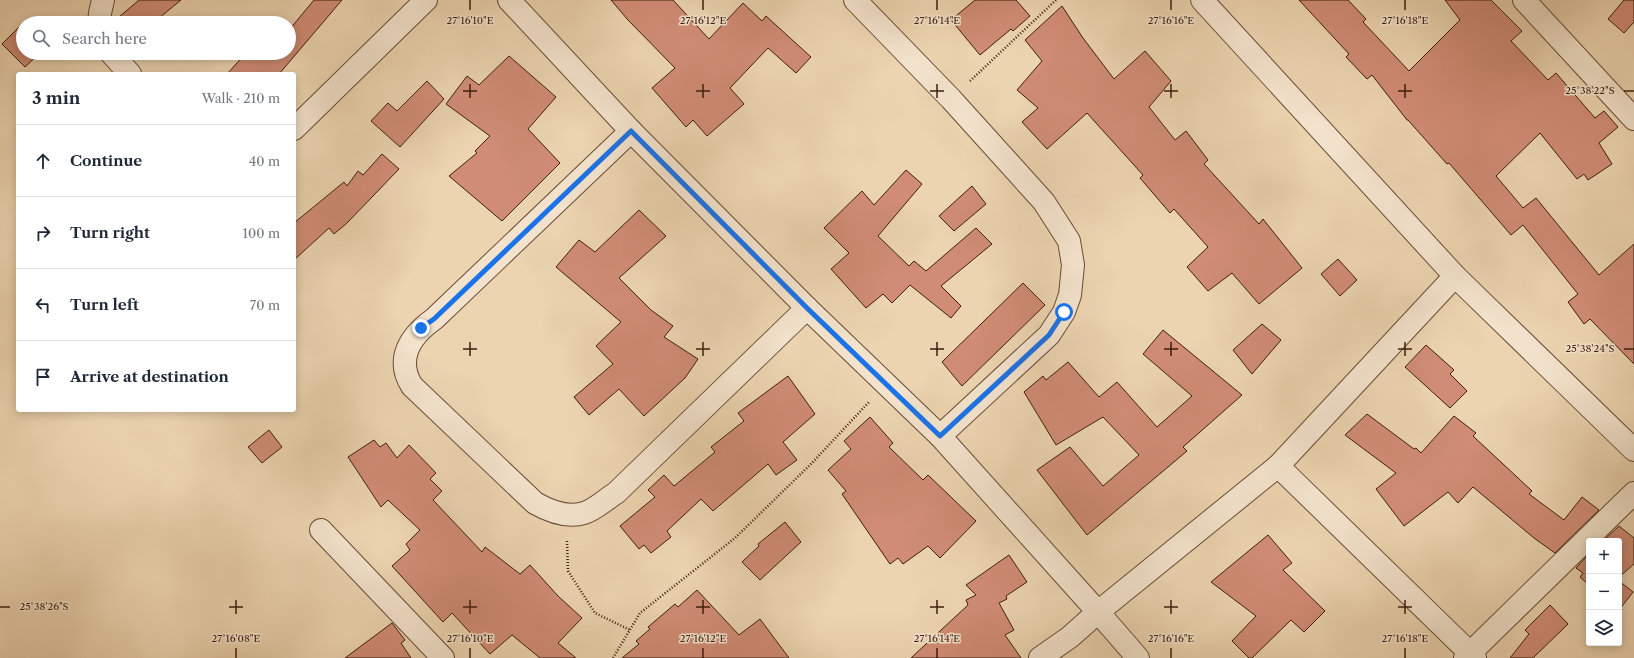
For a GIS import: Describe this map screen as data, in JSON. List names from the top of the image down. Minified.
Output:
{"page":{"search":"Search here","heading":["3 min","Walk · 210 m"],"list":[["Continue","40 m"],["Turn right","100 m"],["Turn left","70 m"],"Arrive at destination"],"map_buttons":["+","−"]},"coordinates":["27°16'10\"E","27°16'12\"E","27°16'14\"E","27°16'16\"E","27°16'18\"E","25°38'22\"S","25°38'24\"S","25°38'26\"S","27°16'08\"E"]}
